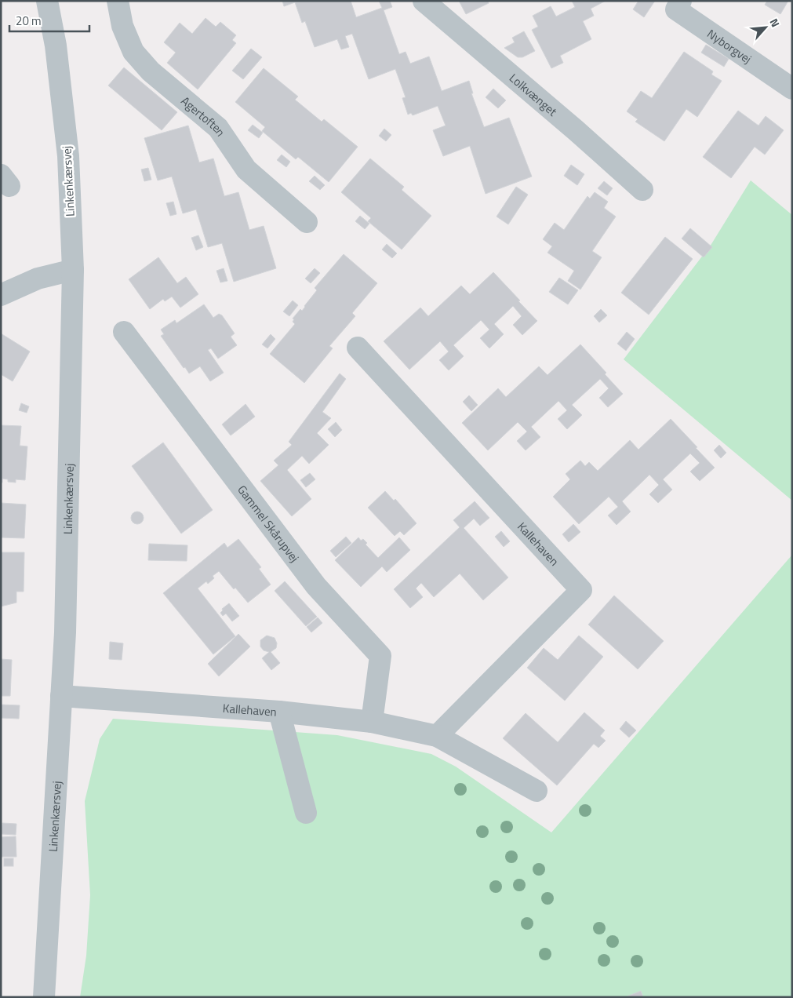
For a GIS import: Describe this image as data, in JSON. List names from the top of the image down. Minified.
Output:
{"streets":{"street":["Nyborgvej","Lolkvænget","Agertoften","Linkenkærsvej","Gammel Skårupvej","Kallehaven"]},"crossings":[["Linkenkærsvej","Kallehaven"],["Gammel Skårupvej","Kallehaven"]],"scale_bar":"20 m","north":"top right"}
